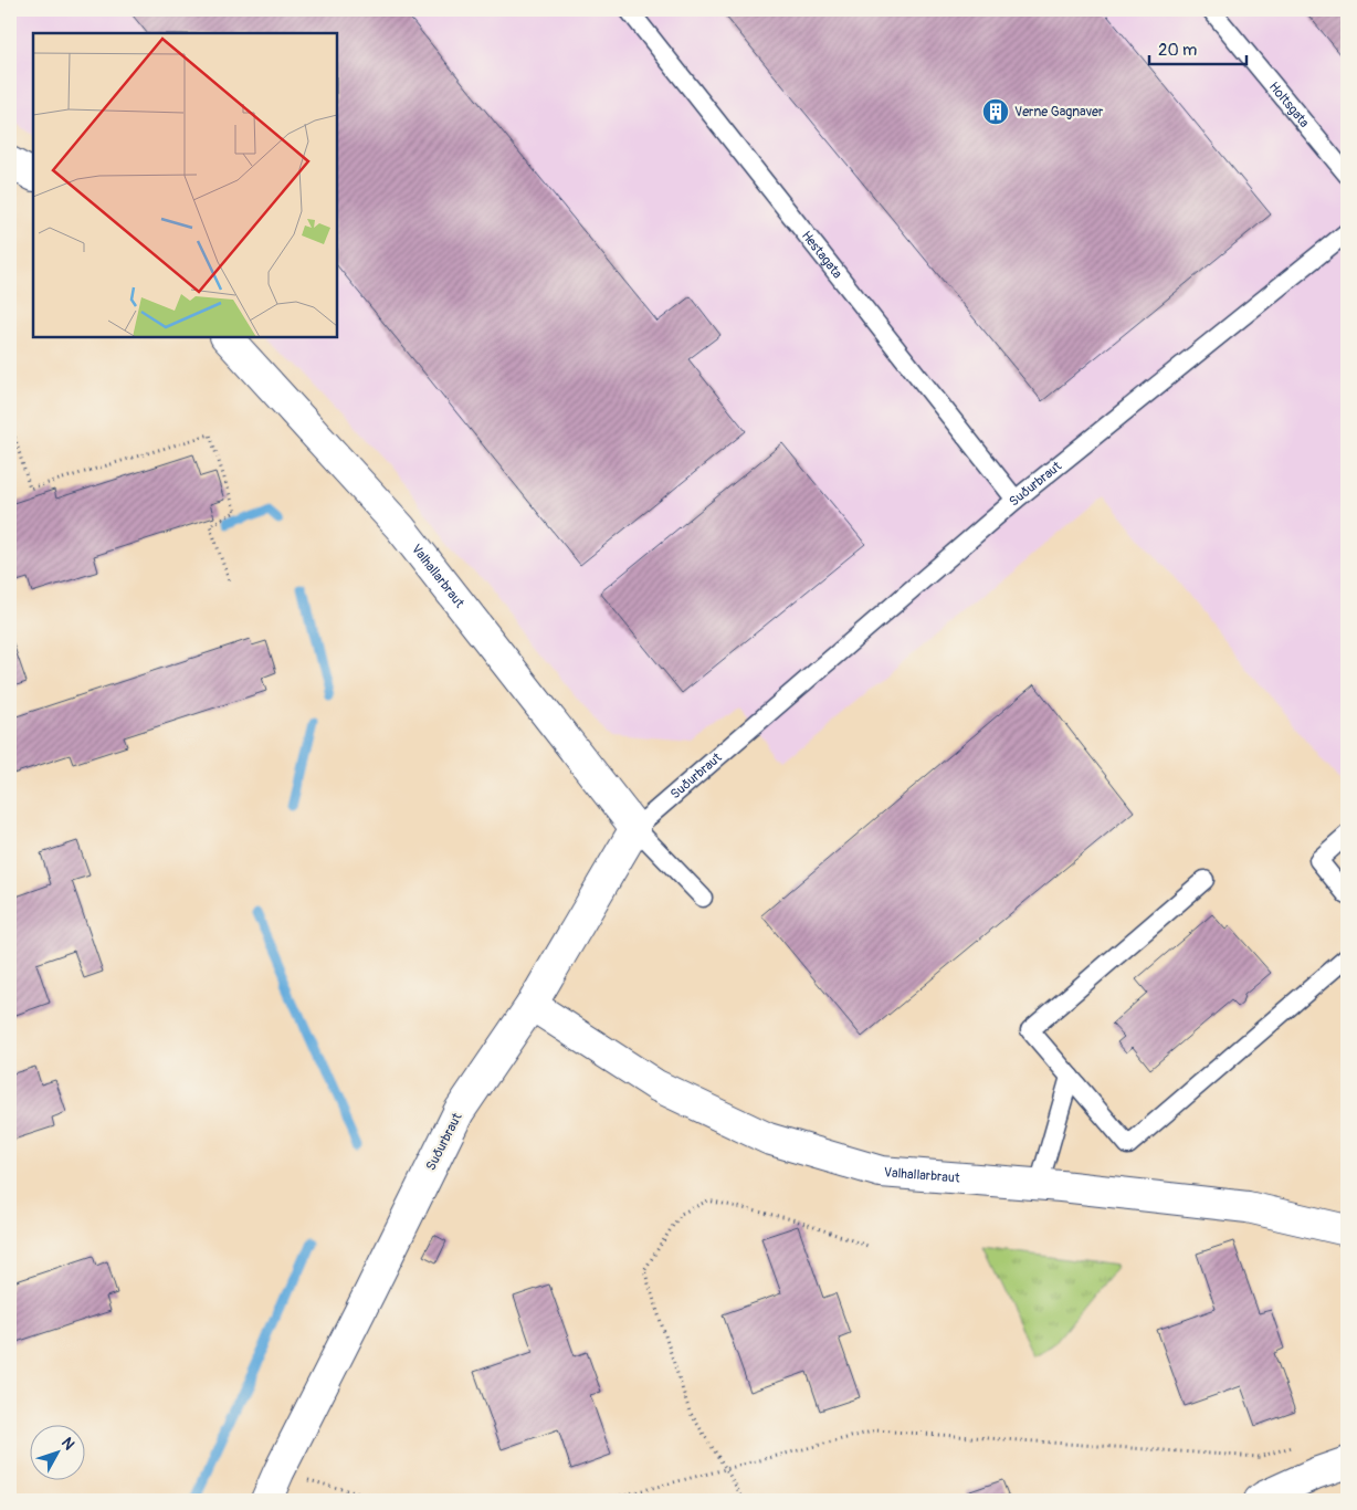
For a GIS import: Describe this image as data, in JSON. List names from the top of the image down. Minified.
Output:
{"streets":{"street":["Suðurbraut","Valhallarbraut"],"lane":["Holtsgata","Hestagata"]},"crossings":[["Hestagata","Suðurbraut"],["Suðurbraut","Valhallarbraut"]],"places":{"building":["Verne Gagnaver"]},"scale_bar":"20 m","north":"top right"}
